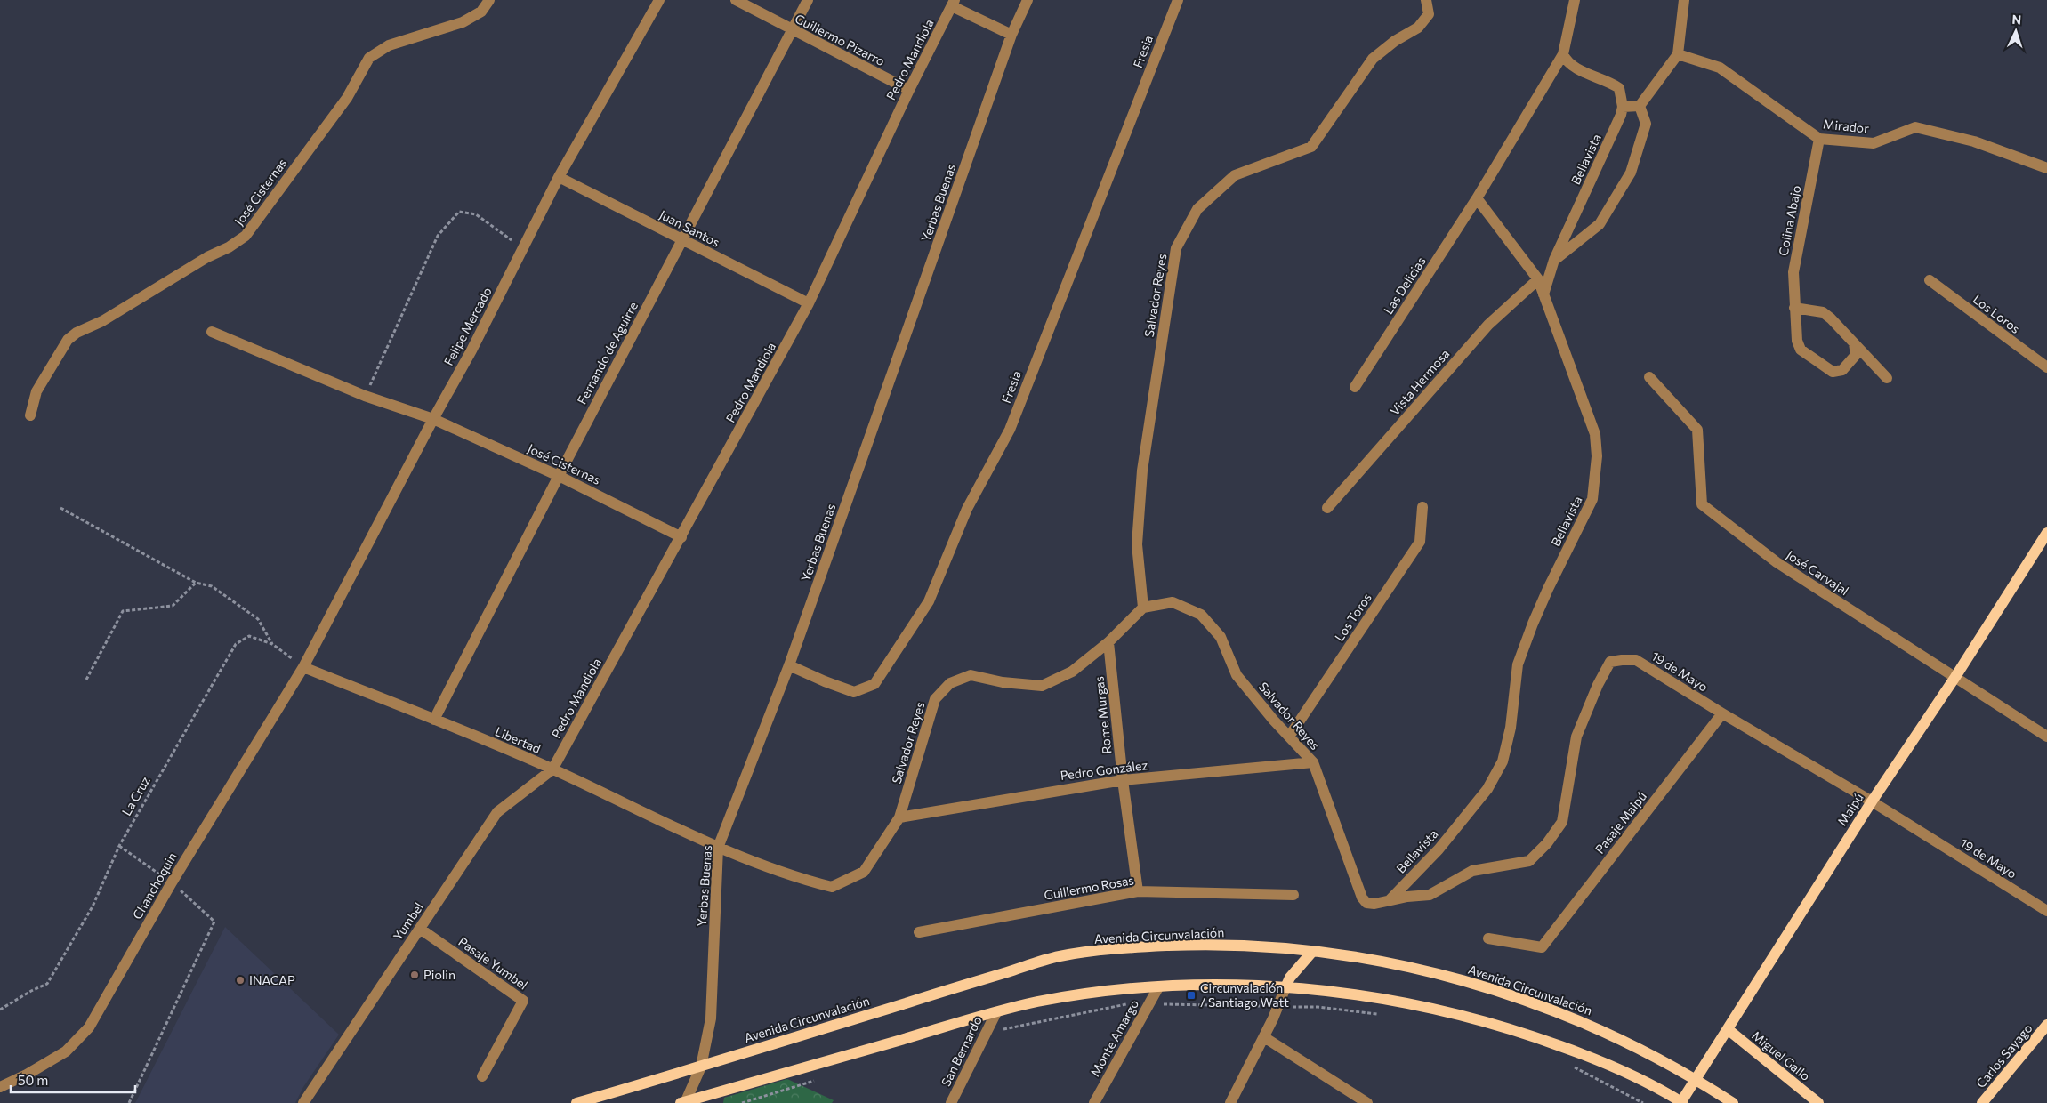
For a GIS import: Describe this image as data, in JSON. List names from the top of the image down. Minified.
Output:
{"streets":{"main road":["Maipú","Avenida Circunvalación","Miguel Gallo","Carlos Sayago"],"street":["Guillermo Pizarro","Fresia","Pedro Mandiola","Mirador","Bellavista","José Cisternas","Yerbas Buenas","Colina Abajo","Juan Santos","Las Delicias","Salvador Reyes","Los Loros","Felipe Mercado","Fernando de Aguirre","Vista Hermosa","José Carvajal","Los Toros","19 de Mayo","Rome Murgas","Libertad","Pedro González","Pasaje Maipú","Chanchoquin","Guillermo Rosas","Yumbel","Pasaje Yumbel","Monte Amargo","San Bernardo"],"path":["La Cruz"]},"crossings":[["Guillermo Pizarro","Pedro Mandiola"],["Guillermo Pizarro","Fernando de Aguirre"],["Fresia","Yerbas Buenas"],["Pedro Mandiola","José Cisternas"],["Pedro Mandiola","Juan Santos"],["Pedro Mandiola","Libertad"],["Pedro Mandiola","Yumbel"],["Mirador","Colina Abajo"],["Bellavista","Salvador Reyes"],["Bellavista","19 de Mayo"],["José Cisternas","Felipe Mercado"],["José Cisternas","Fernando de Aguirre"],["Yerbas Buenas","Salvador Reyes"],["Yerbas Buenas","Libertad"],["Yerbas Buenas","Avenida Circunvalación"],["Juan Santos","Felipe Mercado"],["Juan Santos","Fernando de Aguirre"],["Salvador Reyes","Los Toros"],["Salvador Reyes","19 de Mayo"],["Salvador Reyes","Rome Murgas"],["Salvador Reyes","Libertad"],["Salvador Reyes","Pedro González"],["Felipe Mercado","Libertad"],["Felipe Mercado","La Cruz"],["Felipe Mercado","Chanchoquin"],["Fernando de Aguirre","Libertad"],["José Carvajal","Maipú"],["19 de Mayo","Maipú"],["19 de Mayo","Pasaje Maipú"],["Rome Murgas","Pedro González"],["Rome Murgas","Guillermo Rosas"],["Libertad","La Cruz"],["Libertad","Chanchoquin"],["Libertad","Yumbel"],["La Cruz","Chanchoquin"],["Maipú","Avenida Circunvalación"],["Maipú","Miguel Gallo"],["Yumbel","Pasaje Yumbel"]],"places":{"other":["Piolin","INACAP"],"transit":["Circunvalación / Santiago Watt"]},"scale_bar":"50 m","north":"top"}
